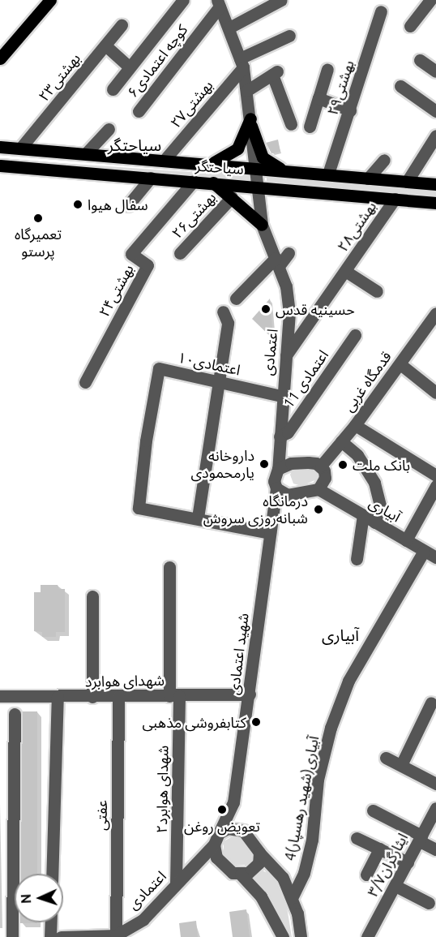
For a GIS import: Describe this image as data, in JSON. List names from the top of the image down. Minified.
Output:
{"streets":{"main road":["سیاحتگر"],"street":["کوچه اعتمادی۶","۲۳بهشتی","۲۹بهشتی","۲۷بهشتی","۲۶بهشتی","۲۸بهشتی","۲۴بهشتی","اعتمادی","اعتمادی۱۰","11 اعتمادی","قدمگاه غربی","آبیاری","شهید اعتمادی","شهدای هوابرد","شهدای هوابرد۲","4آبیاری(شهید رهسپار)","عفتی","ایثارگران۳/۷"]},"crossings":[["۲۳بهشتی","سیاحتگر"],["۲۷بهشتی","سیاحتگر"],["سیاحتگر","۲۸بهشتی"],["سیاحتگر","۲۴بهشتی"],["سیاحتگر","اعتمادی"],["۲۸بهشتی","اعتمادی"],["اعتمادی","اعتمادی۱۰"],["اعتمادی","11 اعتمادی"],["اعتمادی","شهید اعتمادی"],["اعتمادی","شهدای هوابرد۲"],["اعتمادی","عفتی"],["آبیاری","4آبیاری(شهید رهسپار)"],["شهید اعتمادی","شهدای هوابرد"],["شهدای هوابرد","شهدای هوابرد۲"],["شهدای هوابرد","عفتی"]],"districts":["سیاحتگر","آبیاری"],"places":["سفال هیوا","تعمیرگاه پرستو","حسینیه قدس","داروخانه یارمحمودی","بانک ملت","درمانگاه شبانه‌روزی سروش","کتابفروشی مذهبی","تعویض روغن"],"north":"left"}
